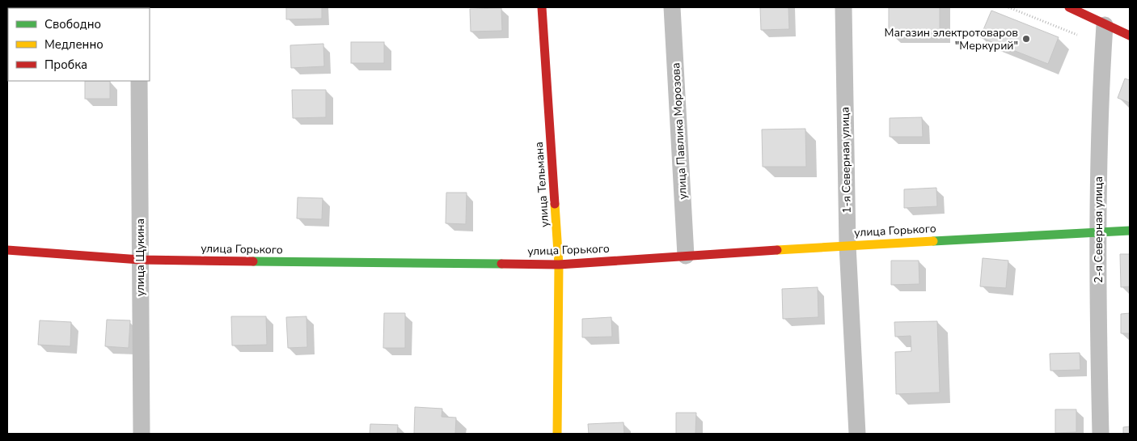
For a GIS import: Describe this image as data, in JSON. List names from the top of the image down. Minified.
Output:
{"streets":{"street":["улица Павлика Морозова","1-я Северная улица","улица Тельмана","2-я Северная улица","улица Горького","улица Щукина"]},"crossings":[["улица Павлика Морозова","улица Горького"],["1-я Северная улица","улица Горького"],["улица Тельмана","улица Горького"],["2-я Северная улица","улица Горького"],["улица Горького","улица Щукина"]],"places":["Магазин электротоваров \"Меркурий\""],"legend":["Свободно","Медленно","Пробка"]}
